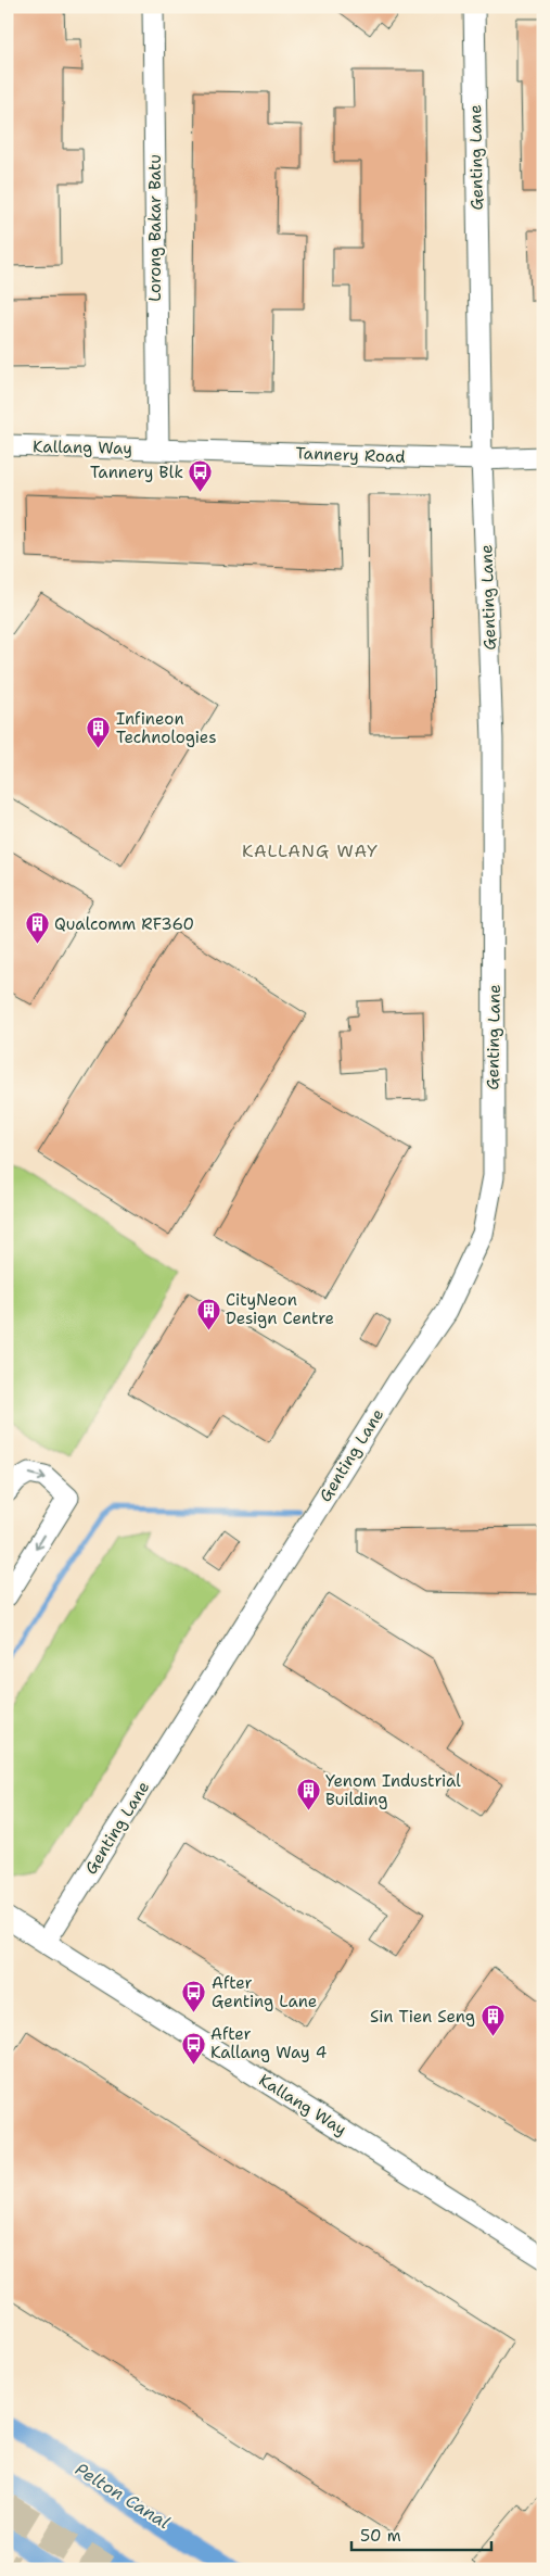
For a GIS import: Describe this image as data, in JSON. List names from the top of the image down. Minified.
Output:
{"streets":{"street":["Genting Lane","Lorong Bakar Batu","Kallang Way","Tannery Road"]},"crossings":[["Genting Lane","Kallang Way"],["Genting Lane","Tannery Road"],["Lorong Bakar Batu","Kallang Way"],["Lorong Bakar Batu","Tannery Road"],["Kallang Way","Tannery Road"]],"districts":["KALLANG WAY"],"water":["Pelton Canal"],"places":{"bus stop":["Tannery Blk","After Genting Lane","After Kallang Way 4"],"building":["Infineon Technologies","Qualcomm RF360","CityNeon Design Centre","Yenom Industrial Building","Sin Tien Seng"]},"scale_bar":"50 m"}
